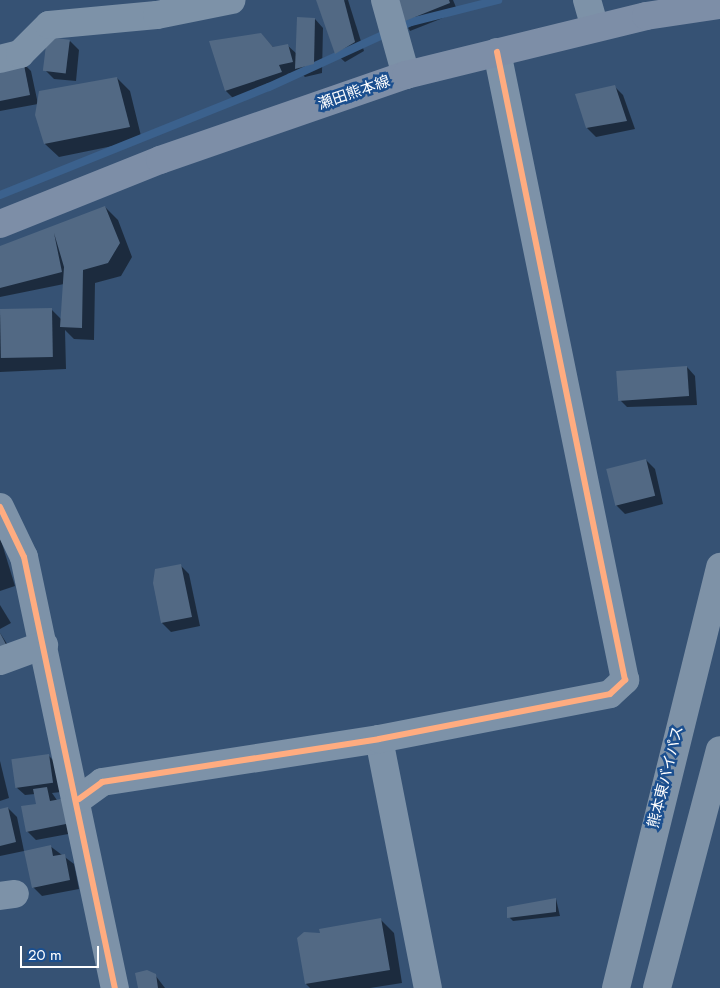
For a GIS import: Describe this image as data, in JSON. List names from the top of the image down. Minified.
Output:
{"streets":{"highway":["熊本東バイパス"],"main road":["瀬田熊本線"]},"scale_bar":"20 m"}
